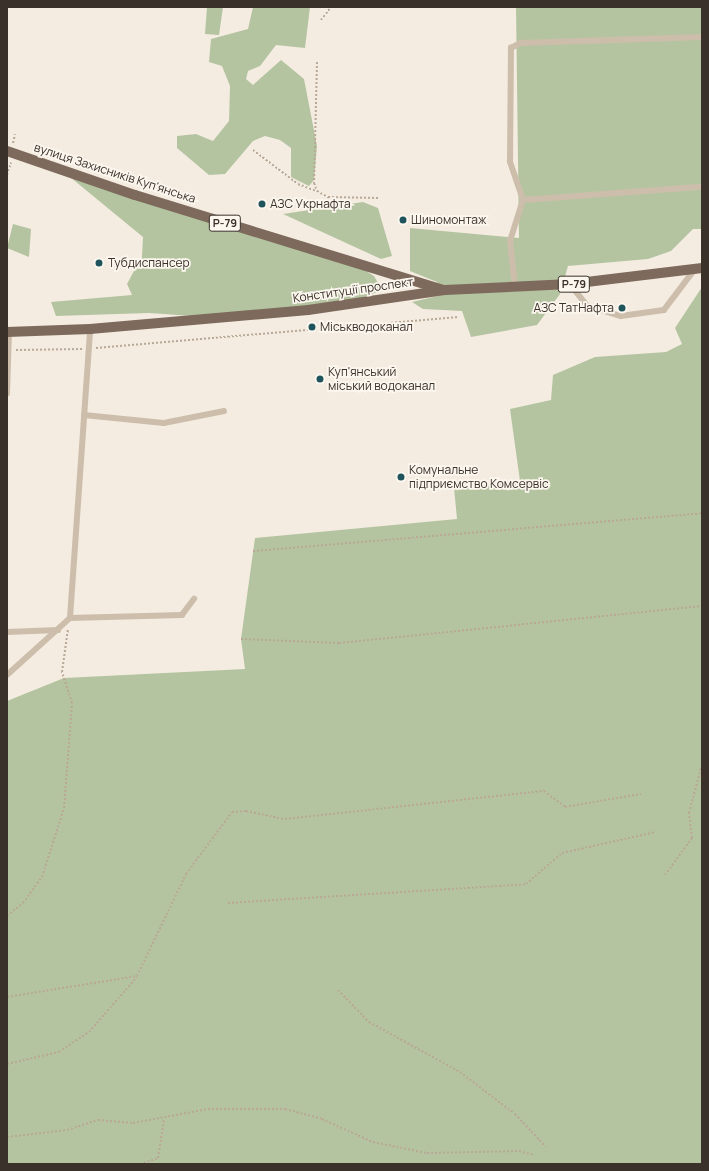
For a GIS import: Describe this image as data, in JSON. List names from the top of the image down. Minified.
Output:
{"streets":{"main road":["вулиця Захисників Куп'янська","Р-79","Конституції проспект"]},"crossings":[["вулиця Захисників Куп'янська","Конституції проспект"]],"places":["АЗС Укрнафта","Шиномонтаж","Тубдиспансер","АЗС ТатНафта","Міськводоканал","Куп'янський міський водоканал","Комунальне пiдприємство Комсервiс"]}
